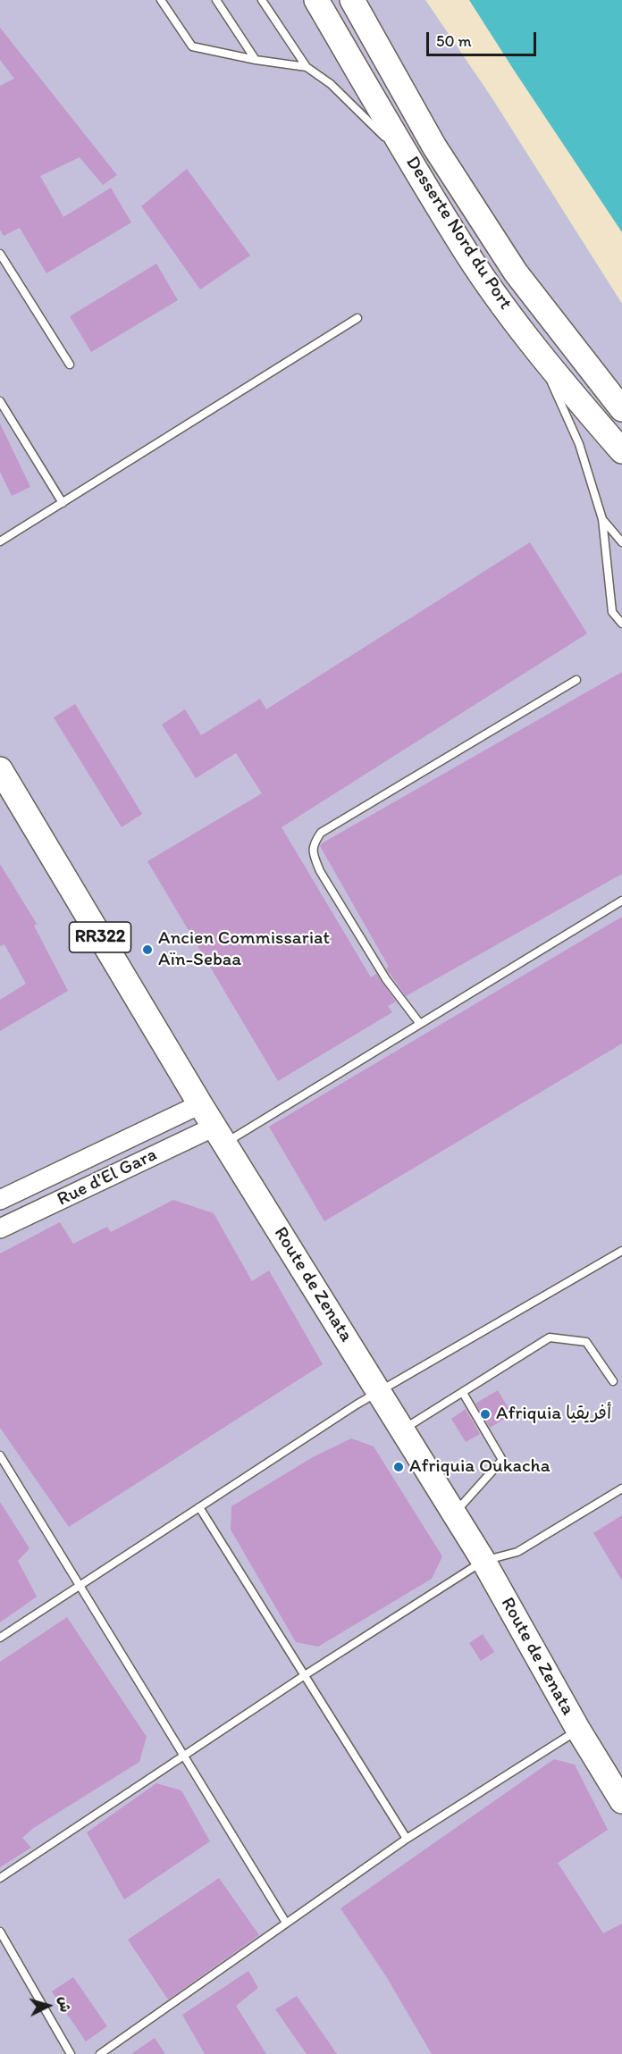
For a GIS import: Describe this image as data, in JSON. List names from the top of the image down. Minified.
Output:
{"streets":{"main road":["Desserte Nord du Port","RR322","Route de Zenata"],"street":["Rue d'El Gara"]},"crossings":[["Rue d'El Gara","Route de Zenata"]],"places":["Ancien Commissariat Aïn-Sebaa","Afriquia أفريقيا","Afriquia Oukacha"],"scale_bar":"50 m","north":"right"}
